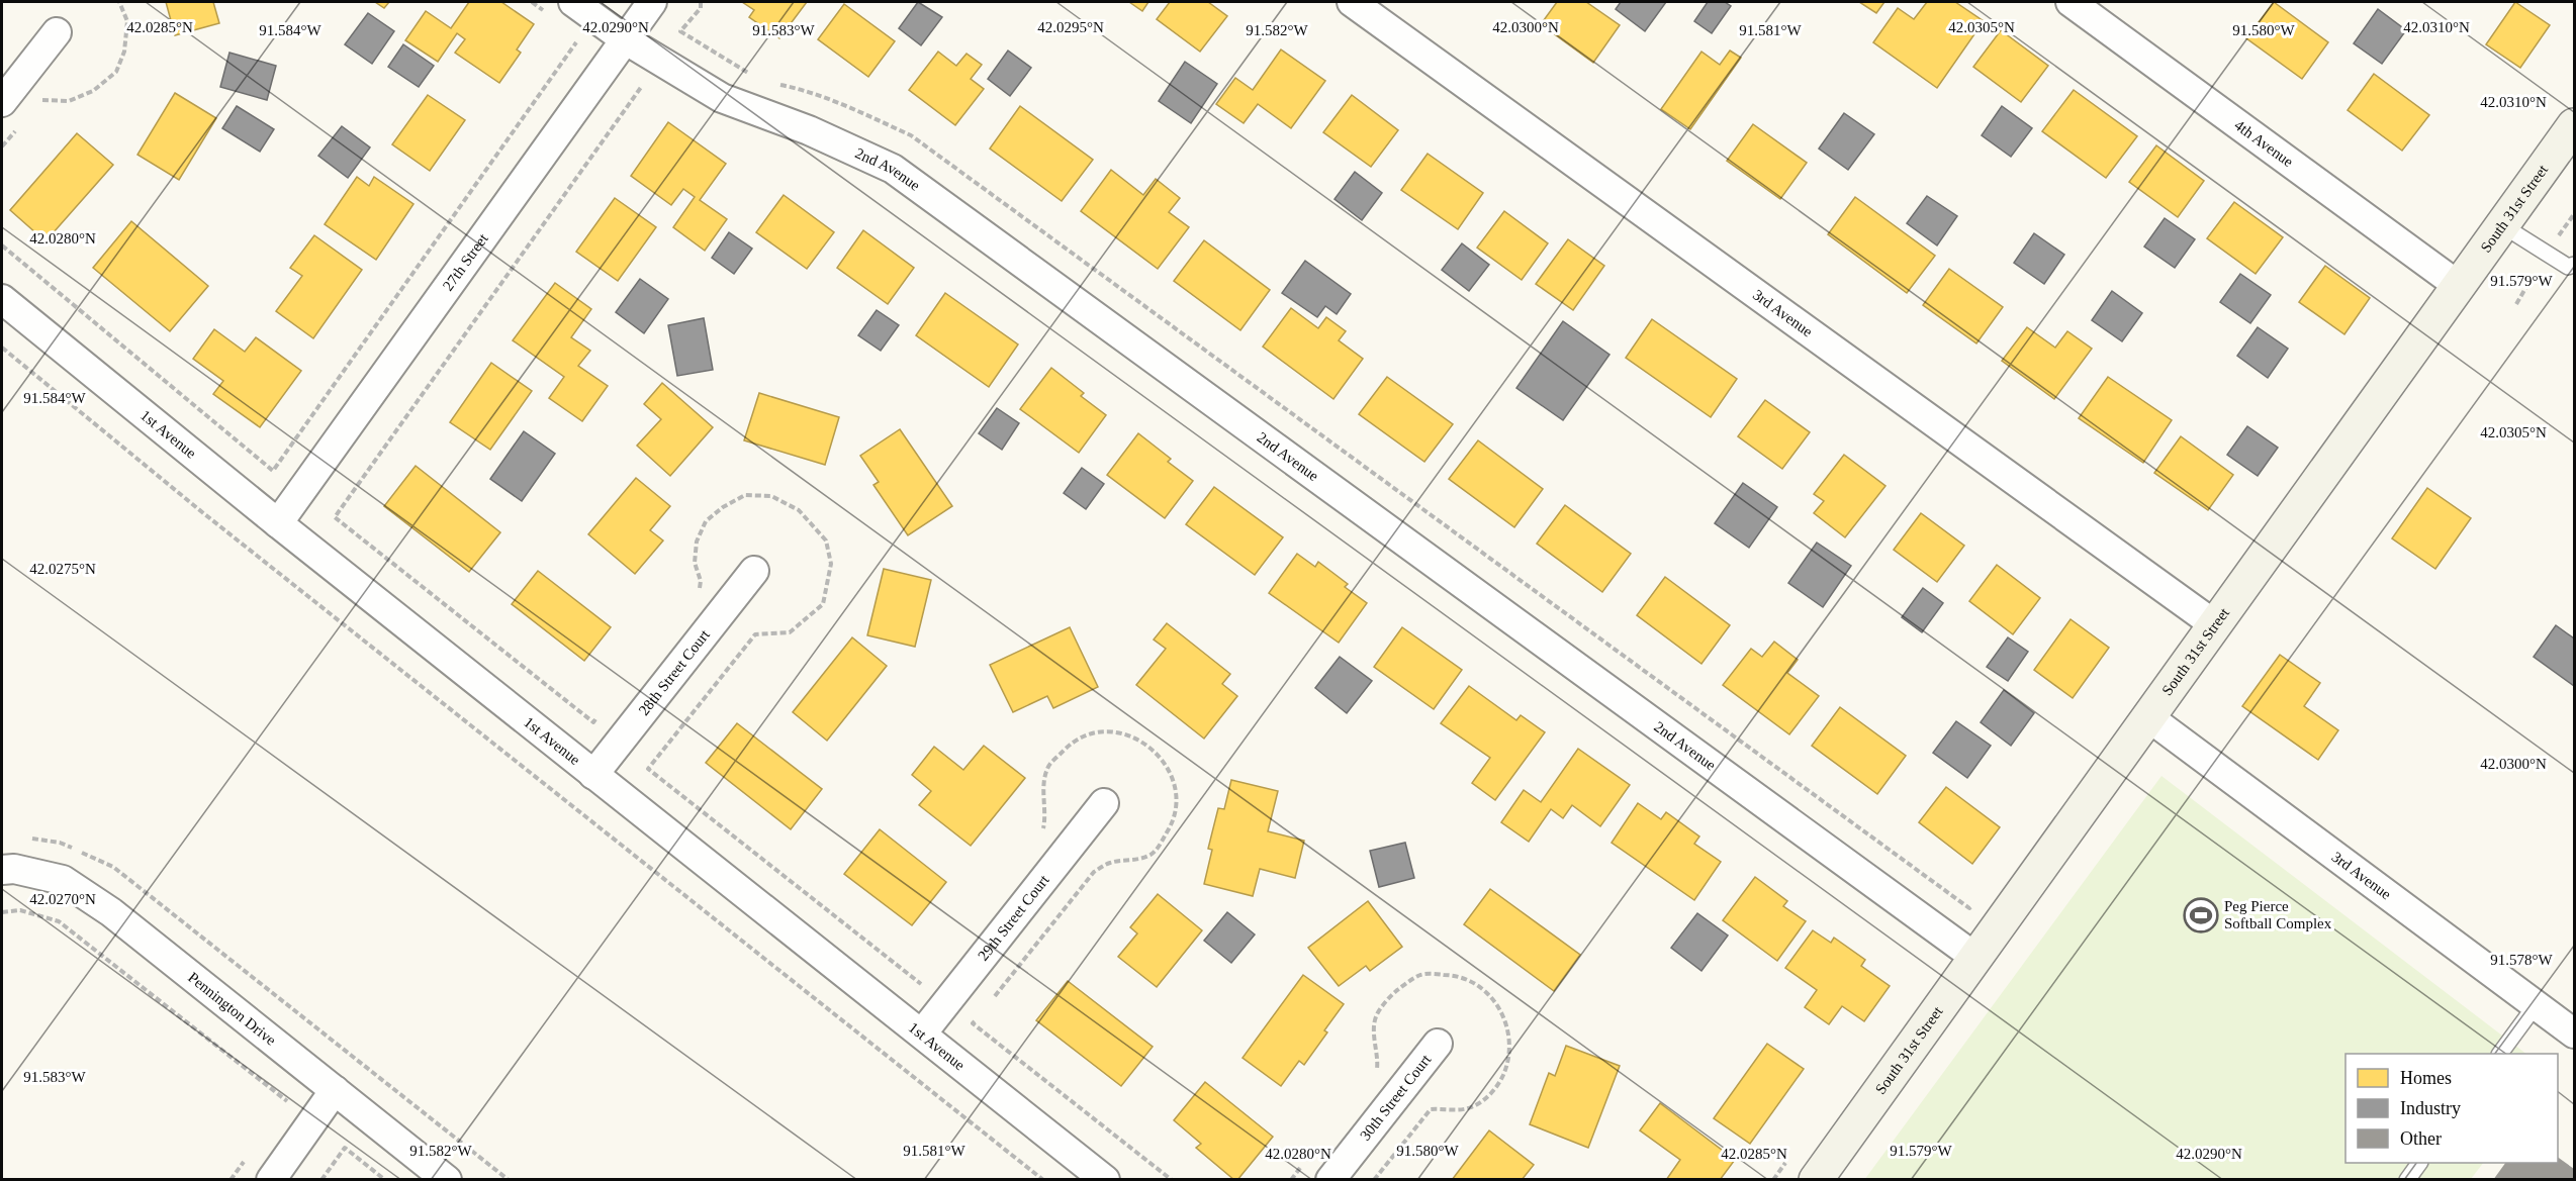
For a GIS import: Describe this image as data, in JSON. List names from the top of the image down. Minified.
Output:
{"streets":{"street":["4th Avenue","2nd Avenue","South 31st Street","27th Street","3rd Avenue","1st Avenue","28th Street Court","29th Street Court","Pennington Drive","30th Street Court"]},"crossings":[["4th Avenue","South 31st Street"],["2nd Avenue","South 31st Street"],["2nd Avenue","27th Street"],["South 31st Street","3rd Avenue"],["27th Street","1st Avenue"],["1st Avenue","28th Street Court"],["1st Avenue","29th Street Court"]],"places":{"sports":["Peg Pierce Softball Complex"]},"legend":["Homes","Industry","Other"],"coordinates":["42.0285°N","42.0305°N","42.0310°N","42.0290°N","42.0295°N","42.0300°N","91.584°W","91.583°W","91.582°W","91.581°W","91.580°W","42.0280°N","91.579°W","42.0275°N","42.0270°N","91.578°W"]}
